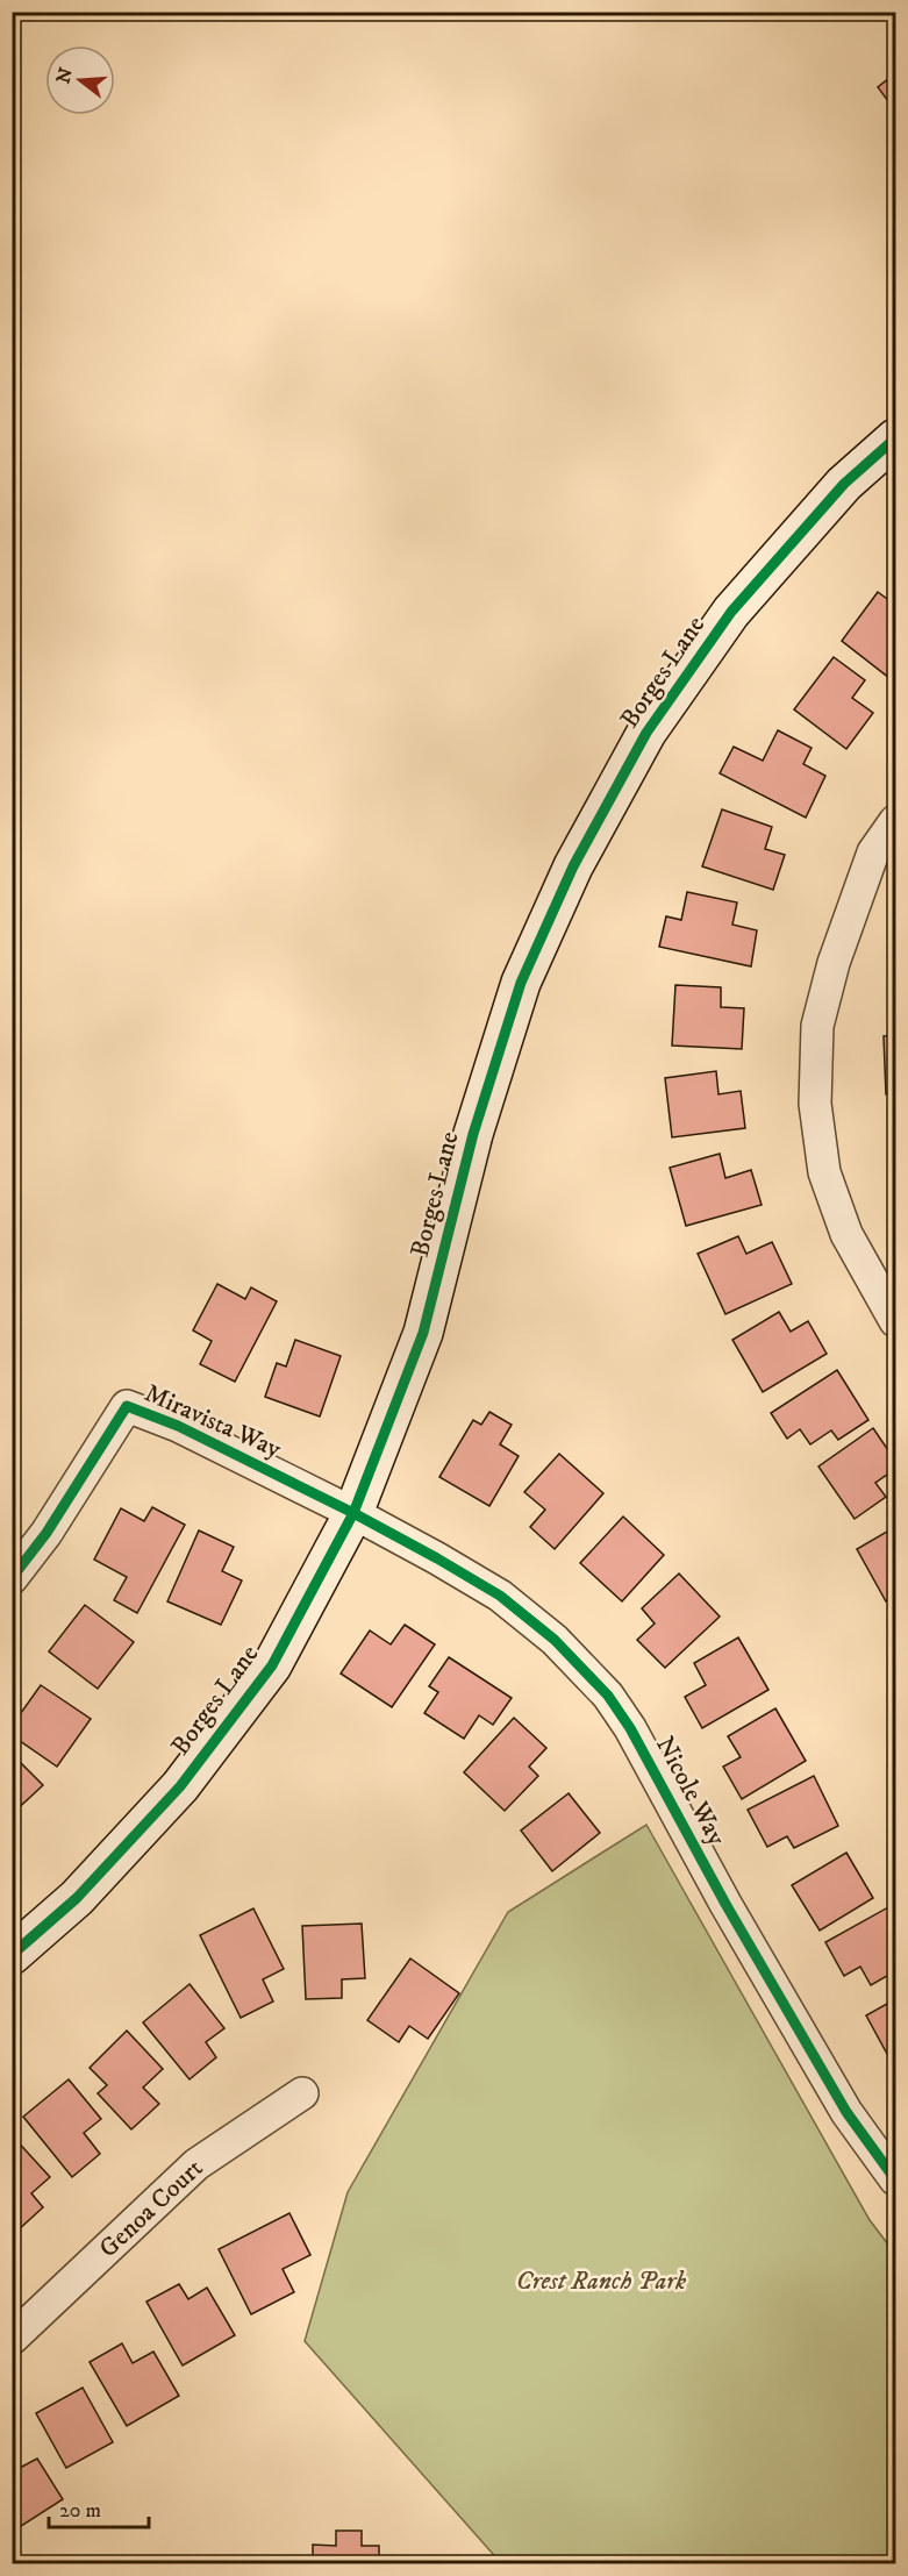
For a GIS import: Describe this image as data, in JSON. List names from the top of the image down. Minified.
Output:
{"streets":{"street":["Borges Lane","Miravista Way","Nicole Way","Genoa Court"]},"crossings":[["Borges Lane","Miravista Way"],["Borges Lane","Nicole Way"],["Miravista Way","Nicole Way"]],"parks":["Crest Ranch Park"],"scale_bar":"20 m","north":"left"}
